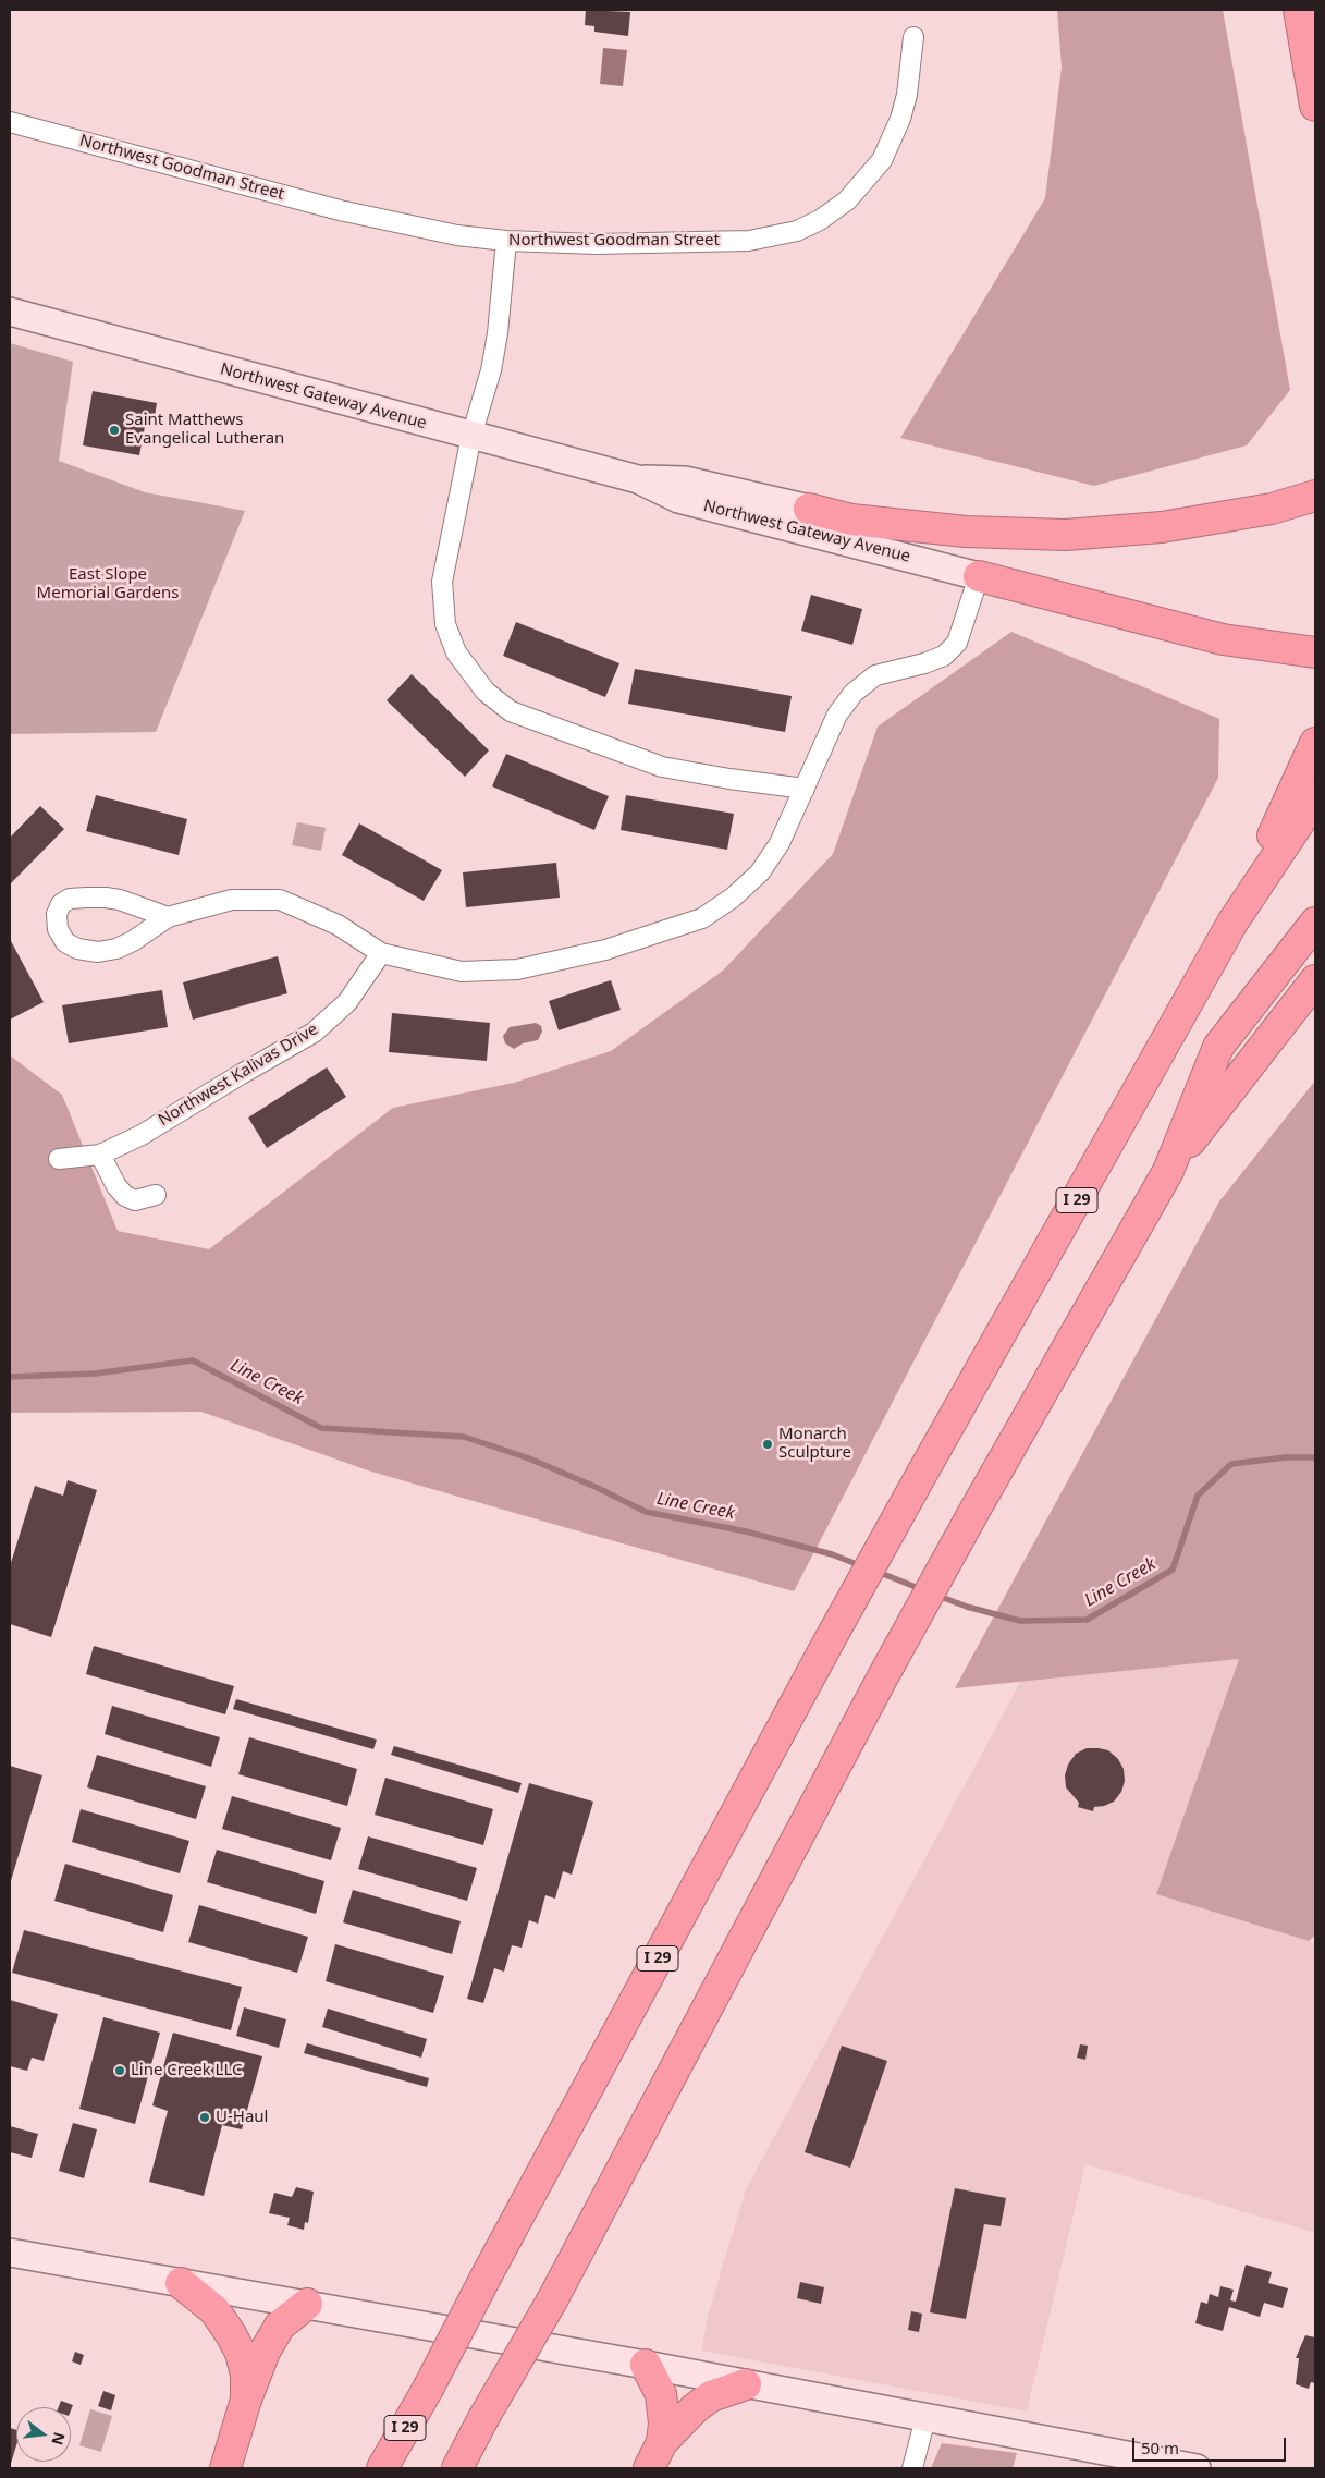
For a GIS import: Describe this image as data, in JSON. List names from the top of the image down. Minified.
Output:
{"streets":{"highway":["I 29"],"main road":["Northwest Gateway Avenue"],"street":["Northwest Goodman Street","Northwest Kalivas Drive"]},"water":["Line Creek"],"parks":["East Slope Memorial Gardens"],"places":["Saint Matthews Evangelical Lutheran","Monarch Sculpture","Line Creek LLC","U-Haul"],"scale_bar":"50 m","north":"right"}
